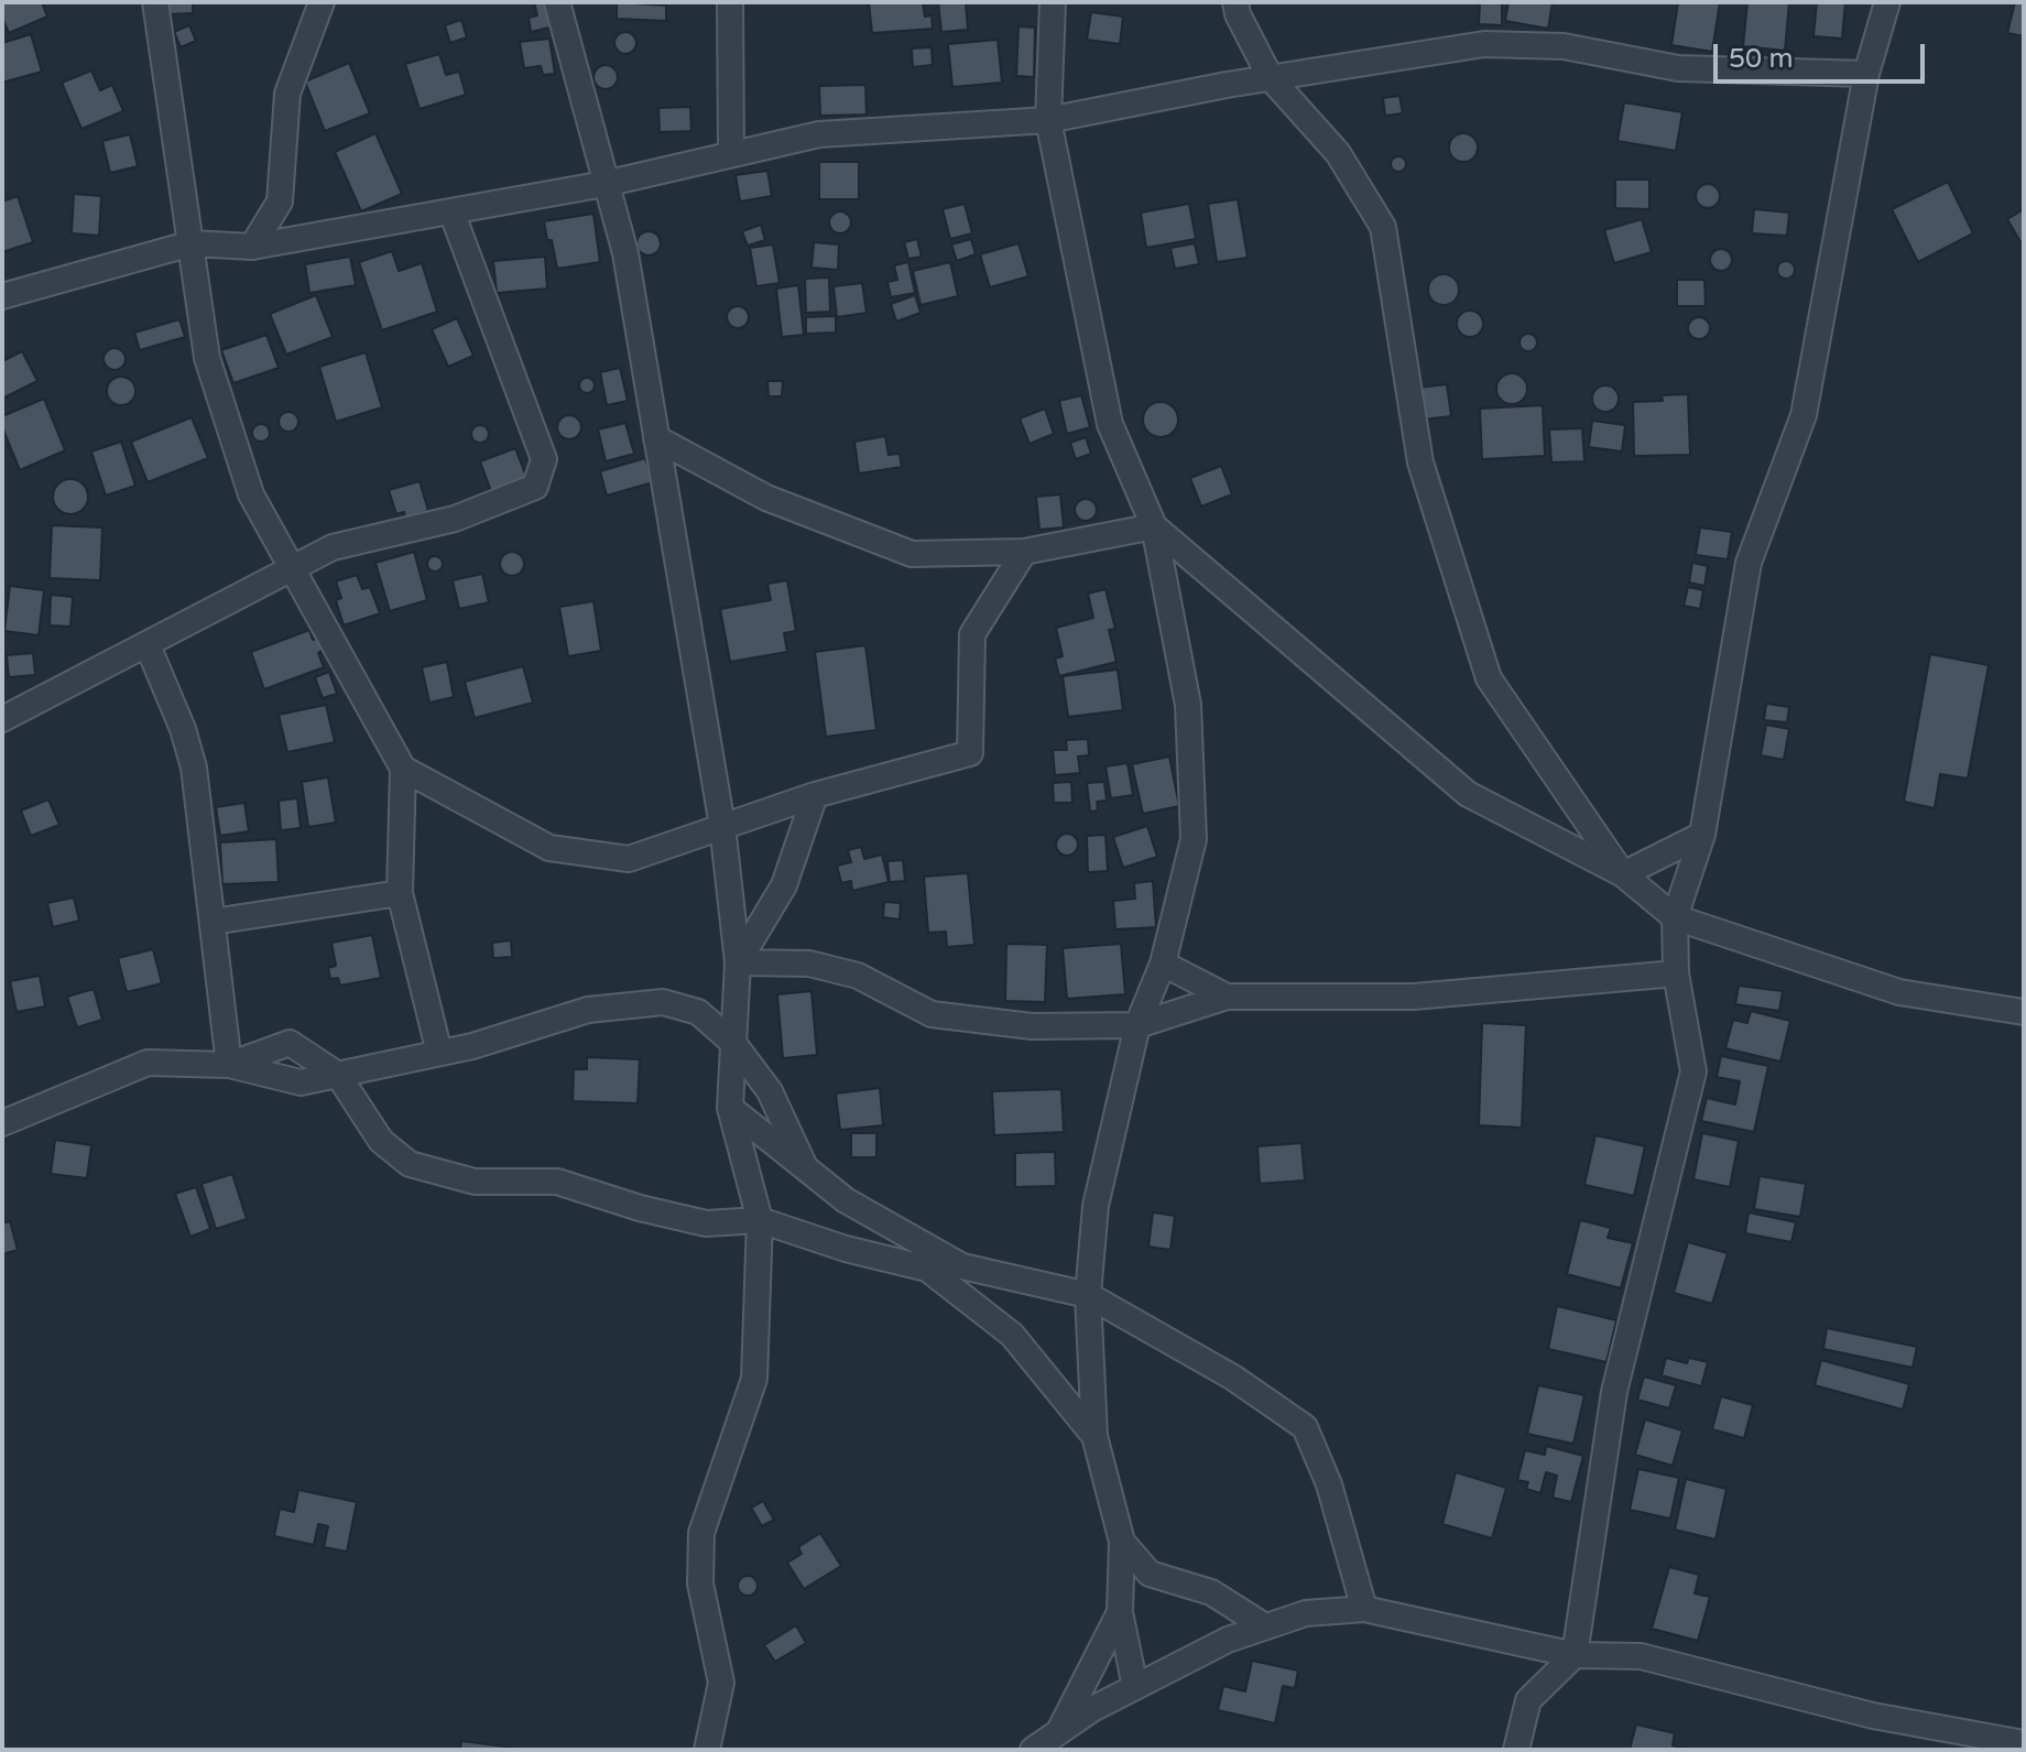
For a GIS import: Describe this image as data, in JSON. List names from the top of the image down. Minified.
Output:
{"scale_bar":"50 m"}
